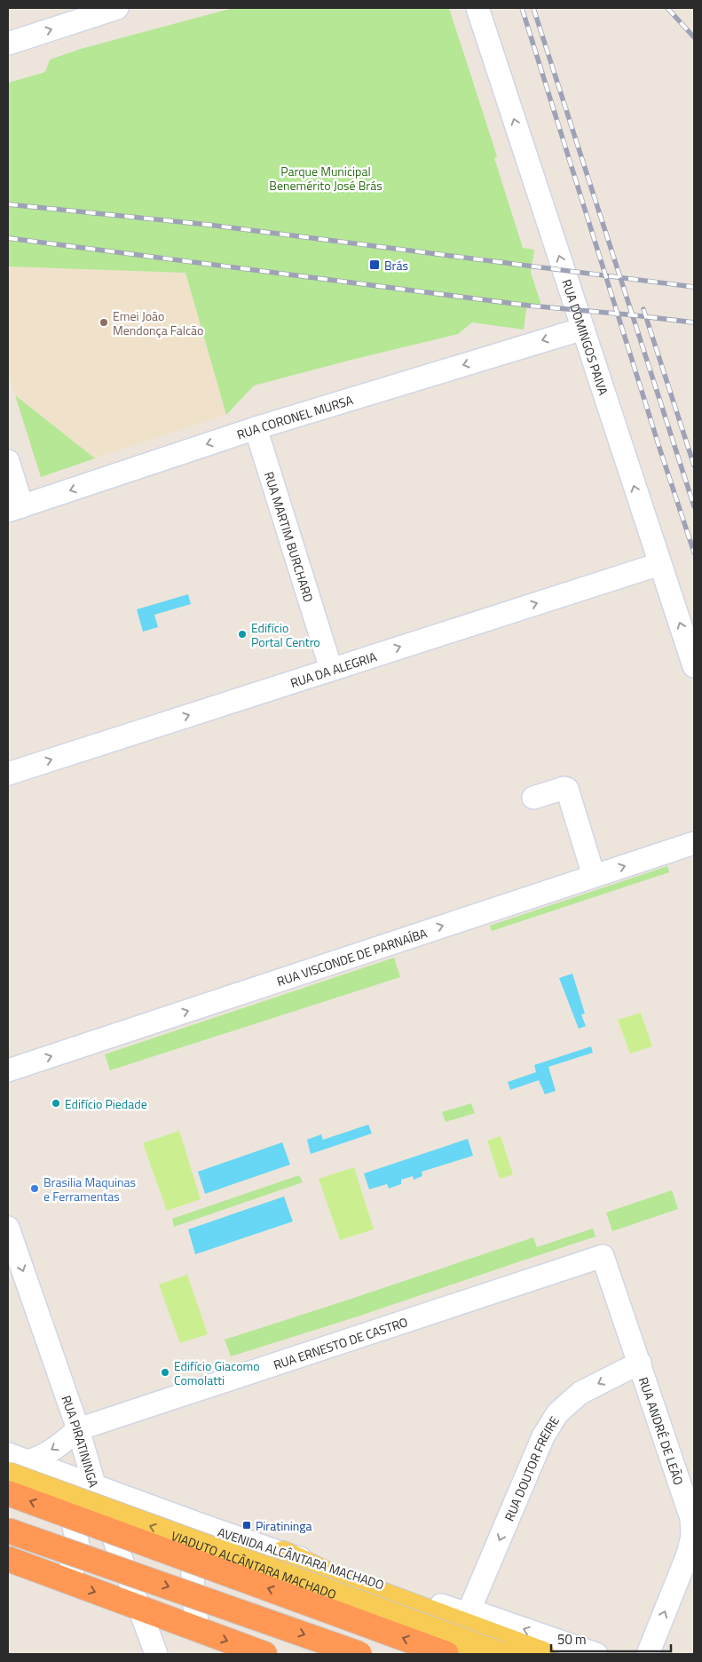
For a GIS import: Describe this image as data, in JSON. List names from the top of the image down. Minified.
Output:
{"streets":{"highway":["VIADUTO ALCÂNTARA MACHADO"],"street":["RUA DOMINGOS PAIVA","RUA CORONEL MURSA","RUA MARTIM BURCHARD","RUA DA ALEGRIA","RUA VISCONDE DE PARNAÍBA","RUA ERNESTO DE CASTRO","RUA ANDRÉ DE LEÃO","RUA PIRATININGA","RUA DOUTOR FREIRE","AVENIDA ALCÂNTARA MACHADO"]},"crossings":[["RUA DOMINGOS PAIVA","RUA CORONEL MURSA"],["RUA DOMINGOS PAIVA","RUA DA ALEGRIA"],["RUA CORONEL MURSA","RUA MARTIM BURCHARD"],["RUA MARTIM BURCHARD","RUA DA ALEGRIA"],["RUA ERNESTO DE CASTRO","RUA ANDRÉ DE LEÃO"],["RUA ERNESTO DE CASTRO","RUA PIRATININGA"],["RUA ERNESTO DE CASTRO","AVENIDA ALCÂNTARA MACHADO"],["RUA ERNESTO DE CASTRO","VIADUTO ALCÂNTARA MACHADO"],["RUA ANDRÉ DE LEÃO","RUA DOUTOR FREIRE"],["RUA PIRATININGA","AVENIDA ALCÂNTARA MACHADO"],["RUA DOUTOR FREIRE","AVENIDA ALCÂNTARA MACHADO"],["AVENIDA ALCÂNTARA MACHADO","VIADUTO ALCÂNTARA MACHADO"]],"one_way":["RUA DOMINGOS PAIVA","RUA CORONEL MURSA","RUA DA ALEGRIA","RUA VISCONDE DE PARNAÍBA","RUA ANDRÉ DE LEÃO","RUA PIRATININGA","RUA DOUTOR FREIRE","VIADUTO ALCÂNTARA MACHADO"],"parks":["Parque Municipal Benemérito José Brás"],"places":{"transit":["Brás","Piratininga"],"other":["Emei João Mendonça Falcão","Edifício Portal Centro","Edifício Piedade","Brasilia Maquinas e Ferramentas","Edifício Giacomo Comolatti"]},"scale_bar":"50 m"}
